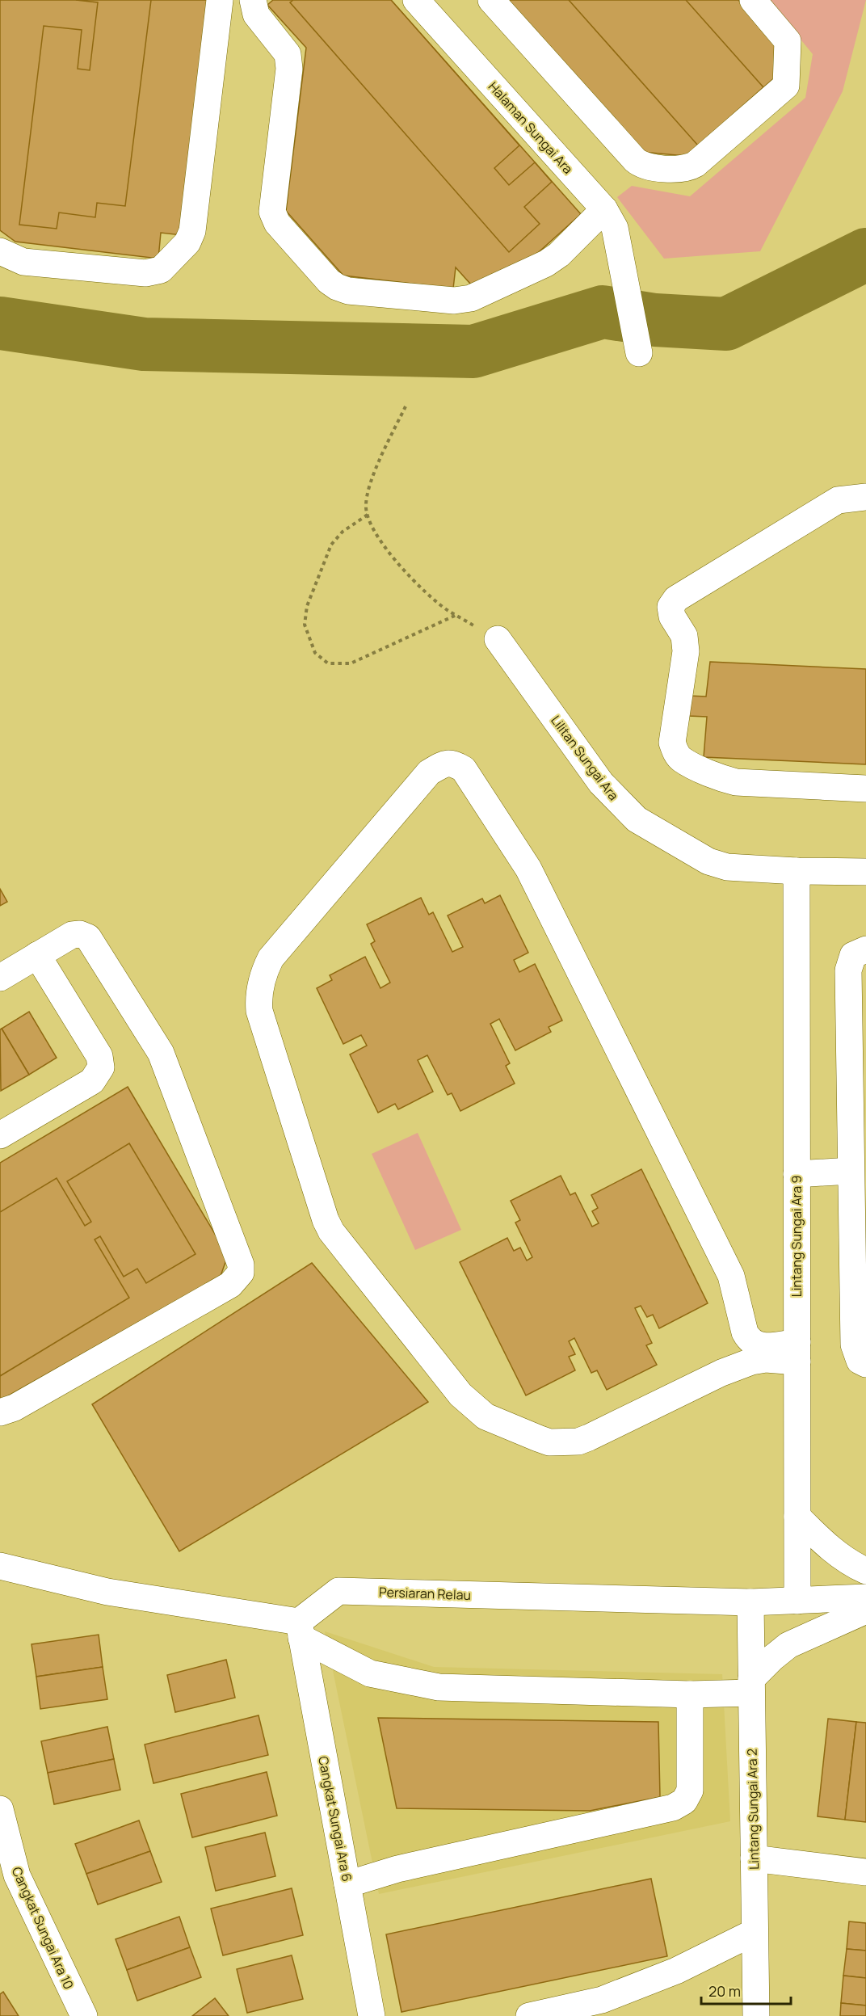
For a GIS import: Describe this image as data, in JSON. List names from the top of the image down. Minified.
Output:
{"streets":{"street":["Halaman Sungai Ara","Lilitan Sungai Ara","Lintang Sungai Ara 9","Persiaran Relau","Lintang Sungai Ara 2","Cangkat Sungai Ara 6","Cangkat Sungai Ara 10"]},"crossings":[["Lilitan Sungai Ara","Lintang Sungai Ara 9"],["Lintang Sungai Ara 9","Persiaran Relau"],["Persiaran Relau","Lintang Sungai Ara 2"],["Persiaran Relau","Cangkat Sungai Ara 6"]],"scale_bar":"20 m"}
